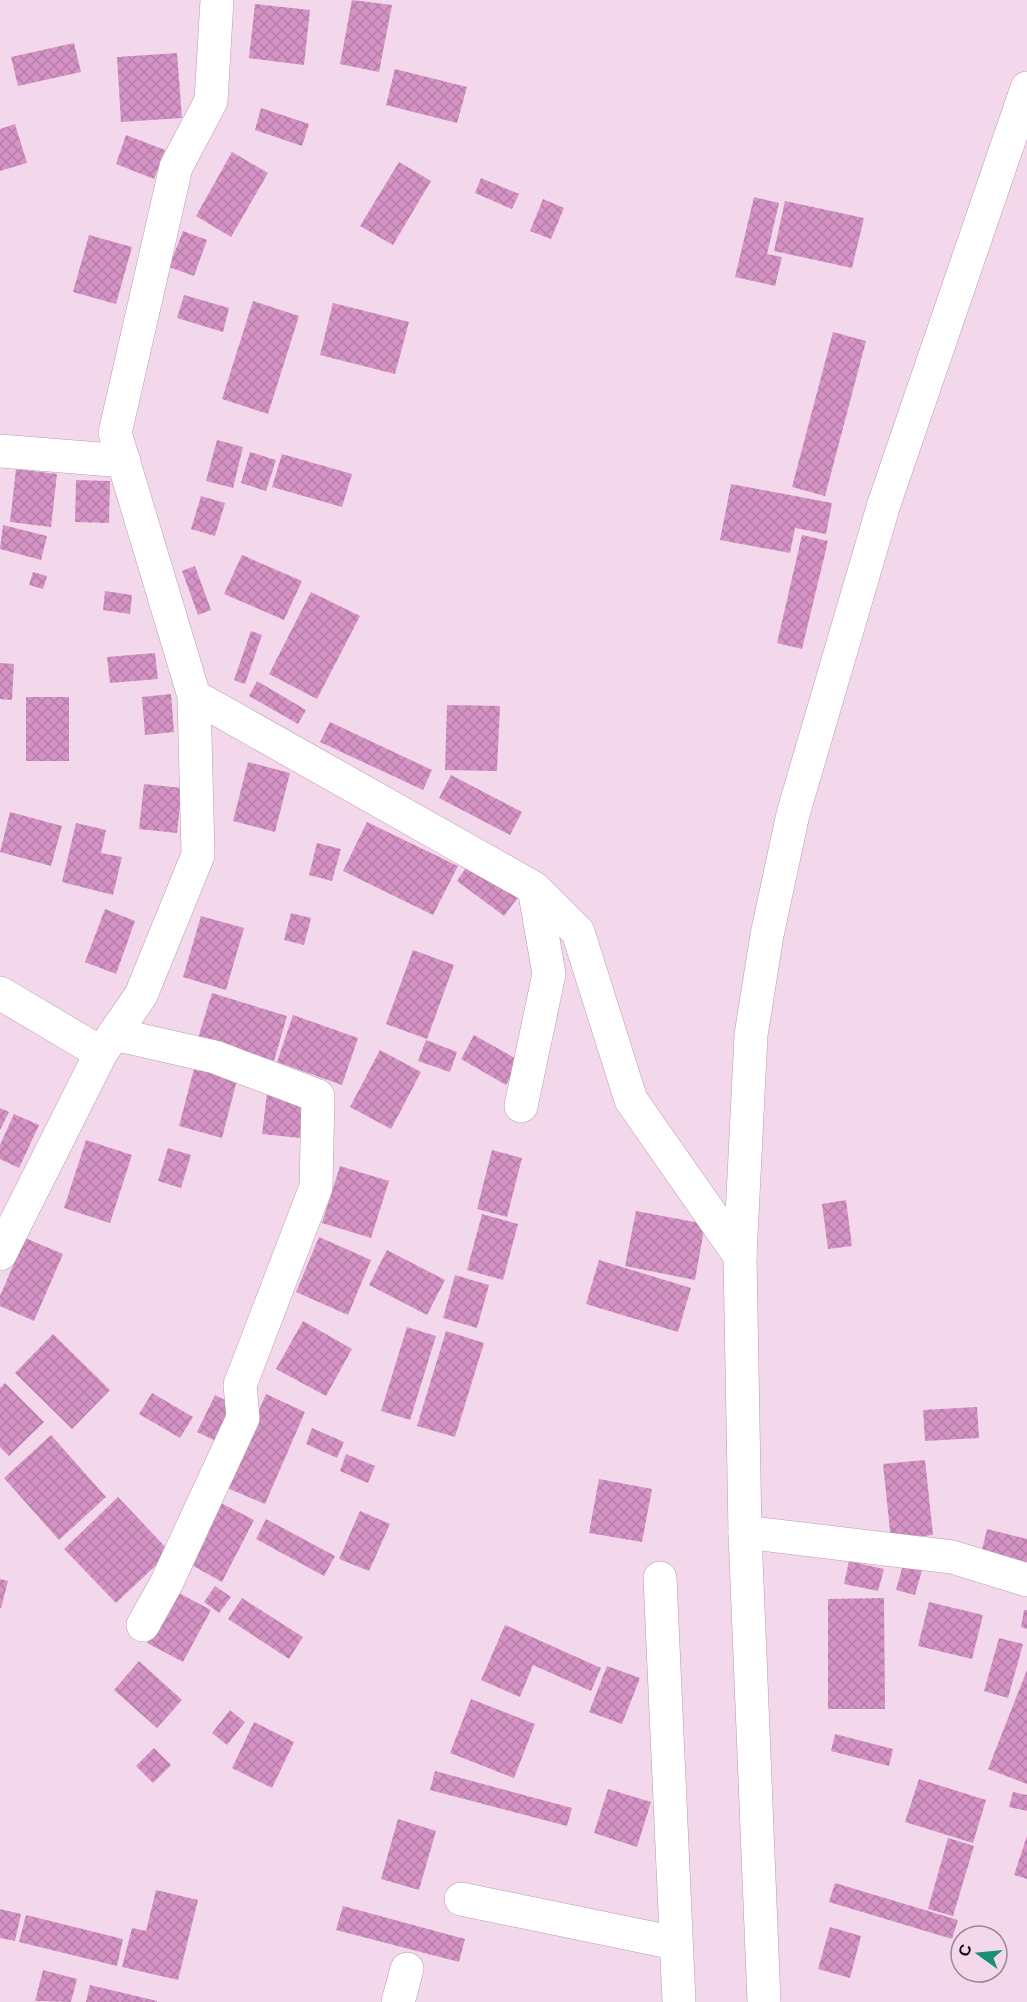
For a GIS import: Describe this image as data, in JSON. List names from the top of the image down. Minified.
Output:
{"north":"left"}
